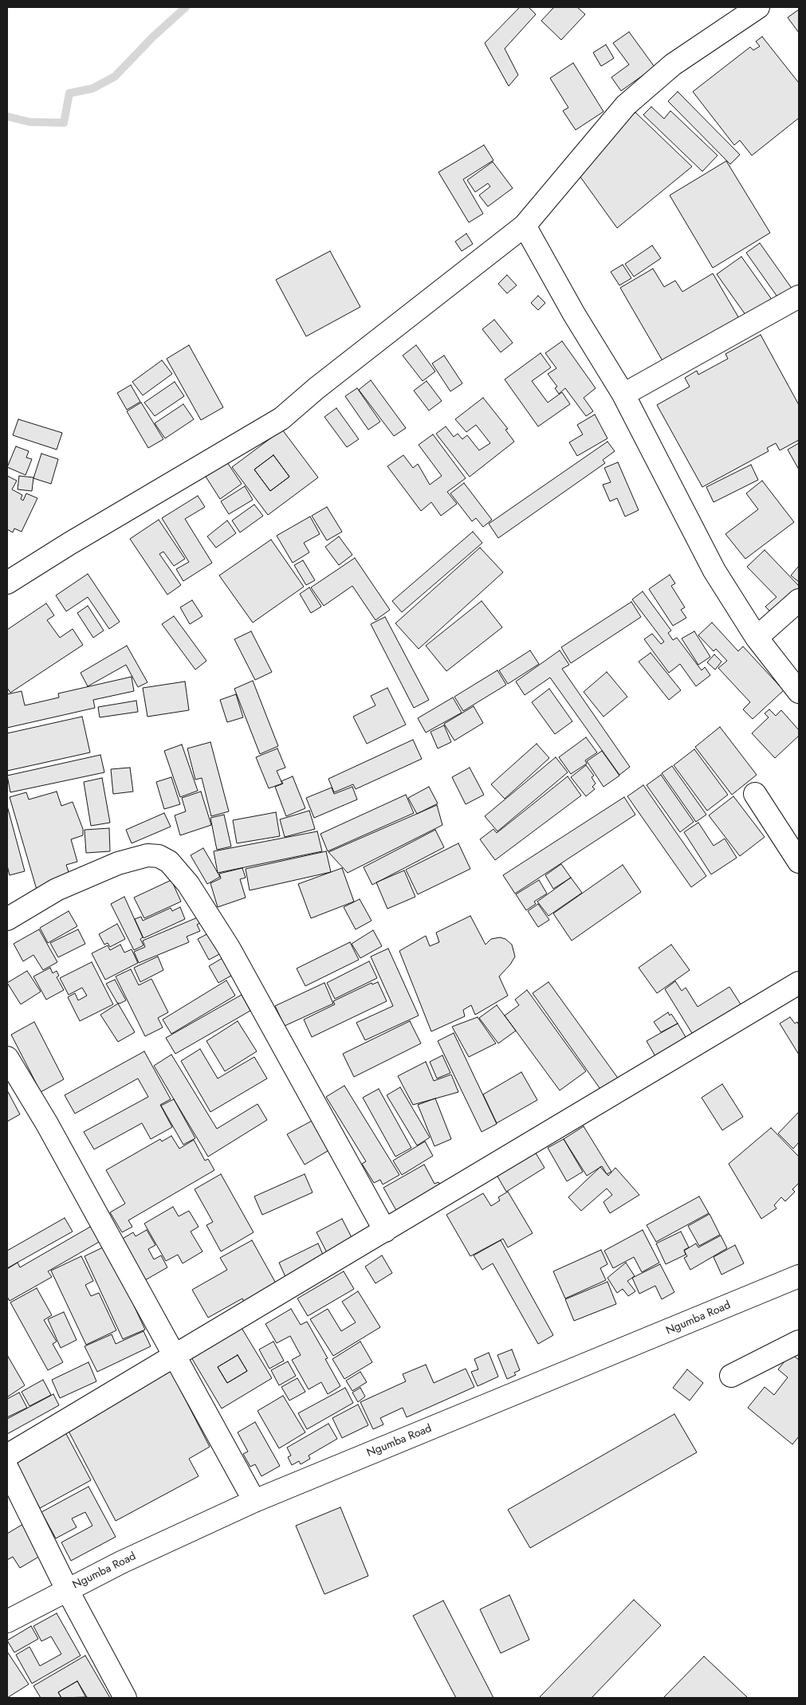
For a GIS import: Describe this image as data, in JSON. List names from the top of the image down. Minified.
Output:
{"streets":{"street":["Ngumba Road"]}}
